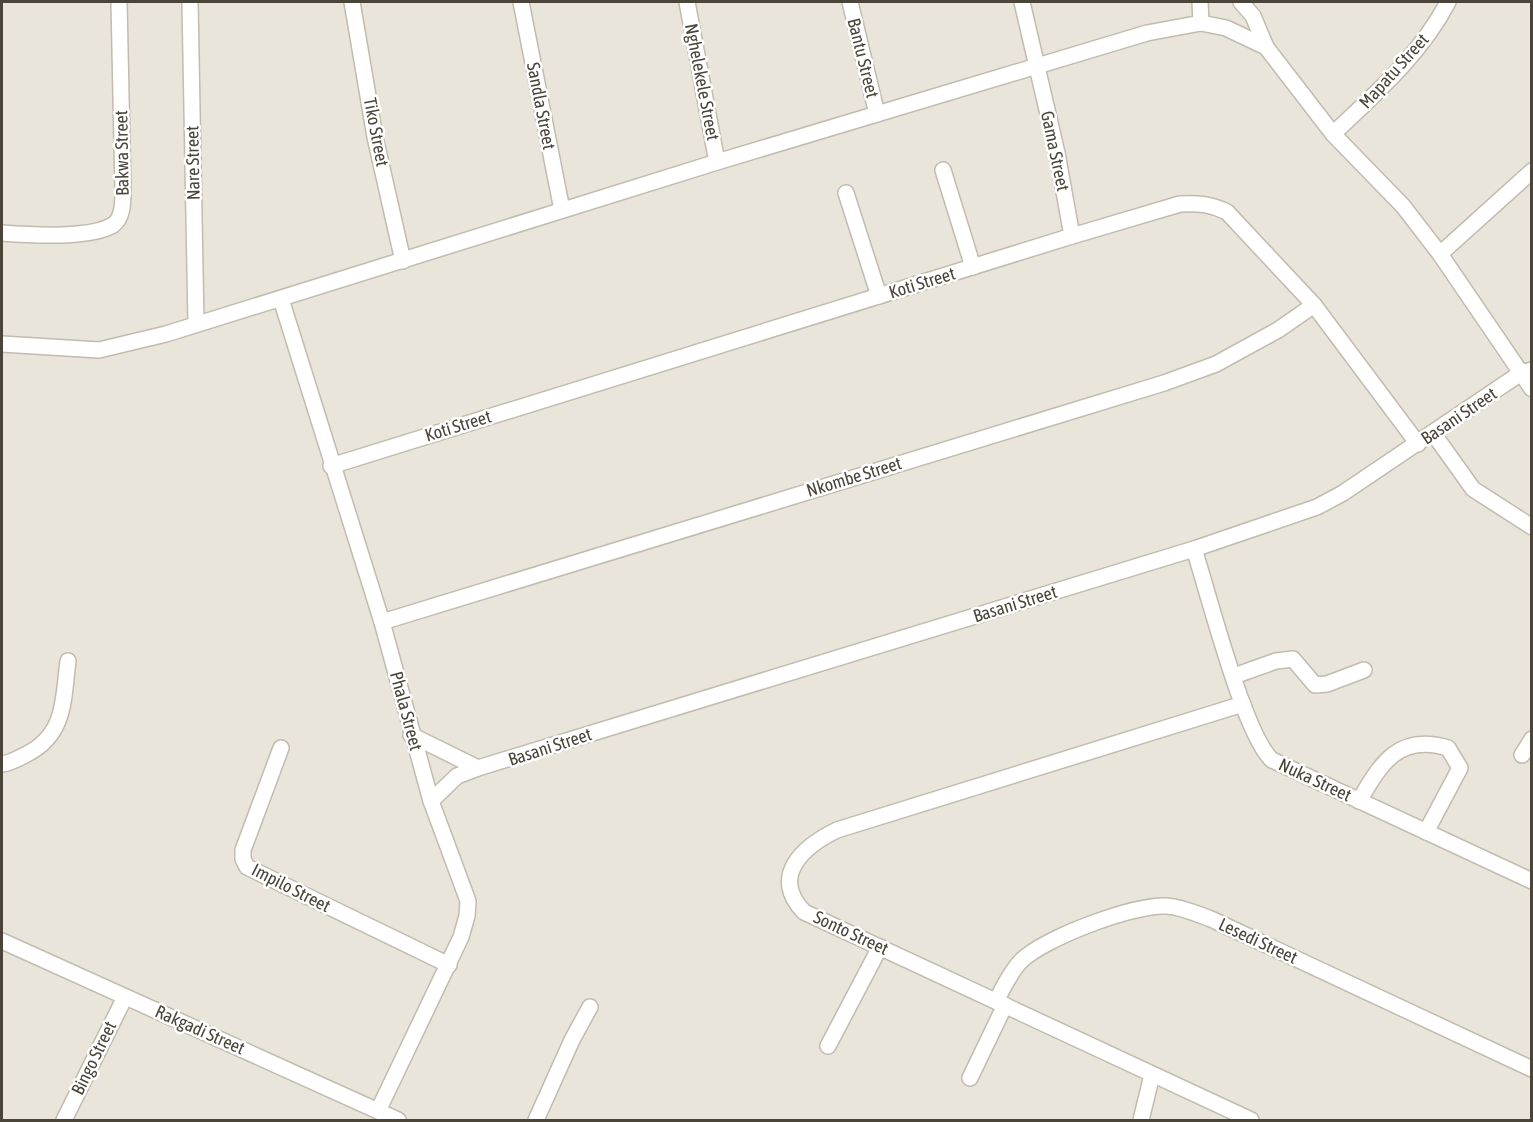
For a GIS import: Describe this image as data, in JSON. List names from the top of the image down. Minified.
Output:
{"streets":{"street":["Bantu Street","Mapatu Street","Nghelekele Street","Sandla Street","Tiko Street","Gama Street","Bakwa Street","Nare Street","Koti Street","Basani Street","Nkombe Street","Phala Street","Nuka Street","Impilo Street","Sonto Street","Lesedi Street","Rakgadi Street","Bingo Street"]},"crossings":[["Gama Street","Koti Street"],["Koti Street","Basani Street"],["Koti Street","Nkombe Street"],["Koti Street","Phala Street"],["Basani Street","Phala Street"],["Basani Street","Nuka Street"],["Nkombe Street","Phala Street"],["Phala Street","Impilo Street"],["Phala Street","Rakgadi Street"],["Nuka Street","Sonto Street"],["Sonto Street","Lesedi Street"],["Rakgadi Street","Bingo Street"]]}
